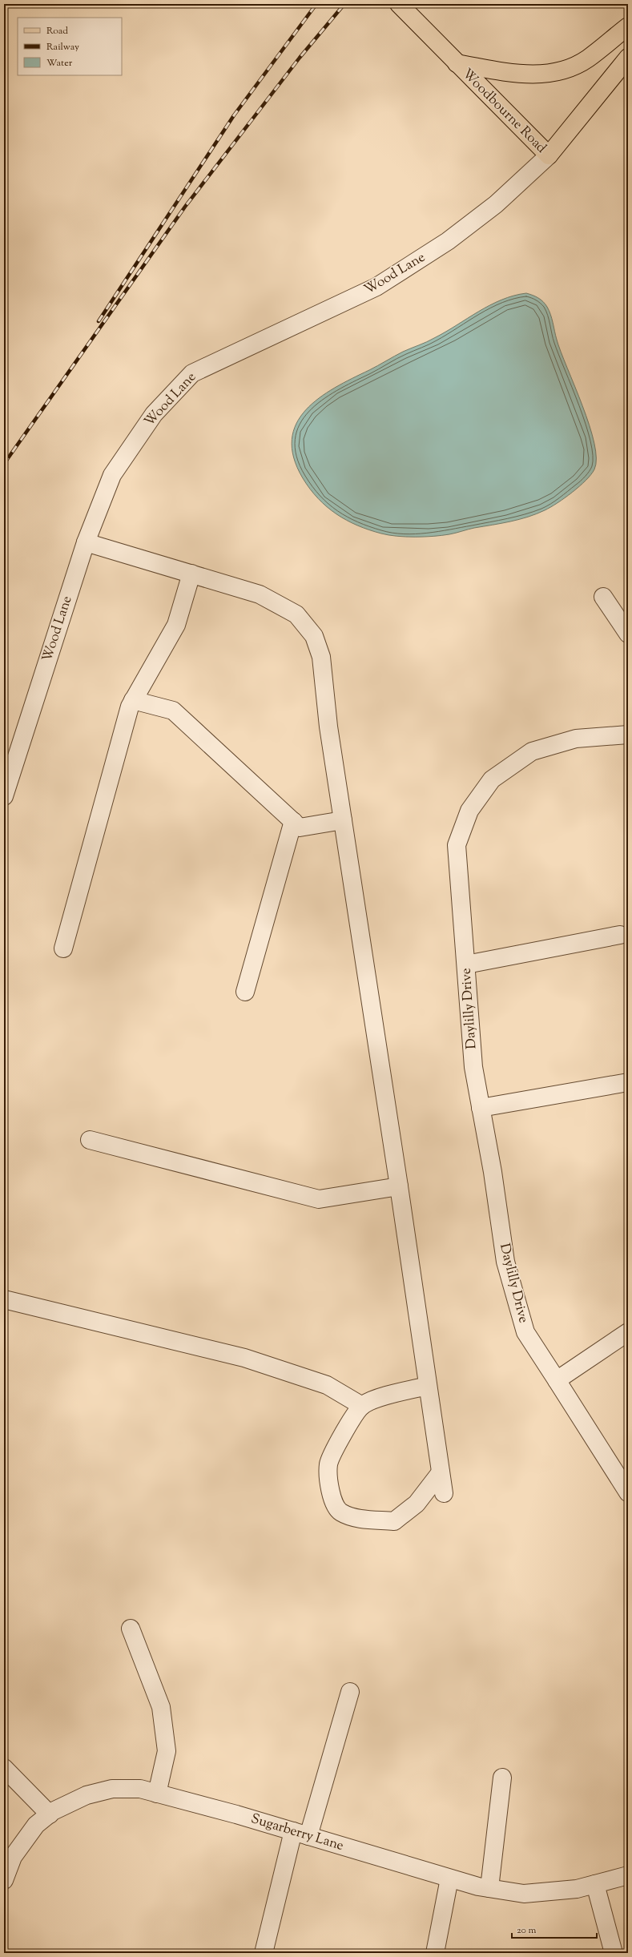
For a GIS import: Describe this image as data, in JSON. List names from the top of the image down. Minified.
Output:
{"streets":{"main road":["Woodbourne Road"],"street":["Wood Lane","Daylilly Drive","Sugarberry Lane"]},"crossings":[["Woodbourne Road","Wood Lane"]],"legend":["Road","Railway","Water"],"scale_bar":"20 m"}
